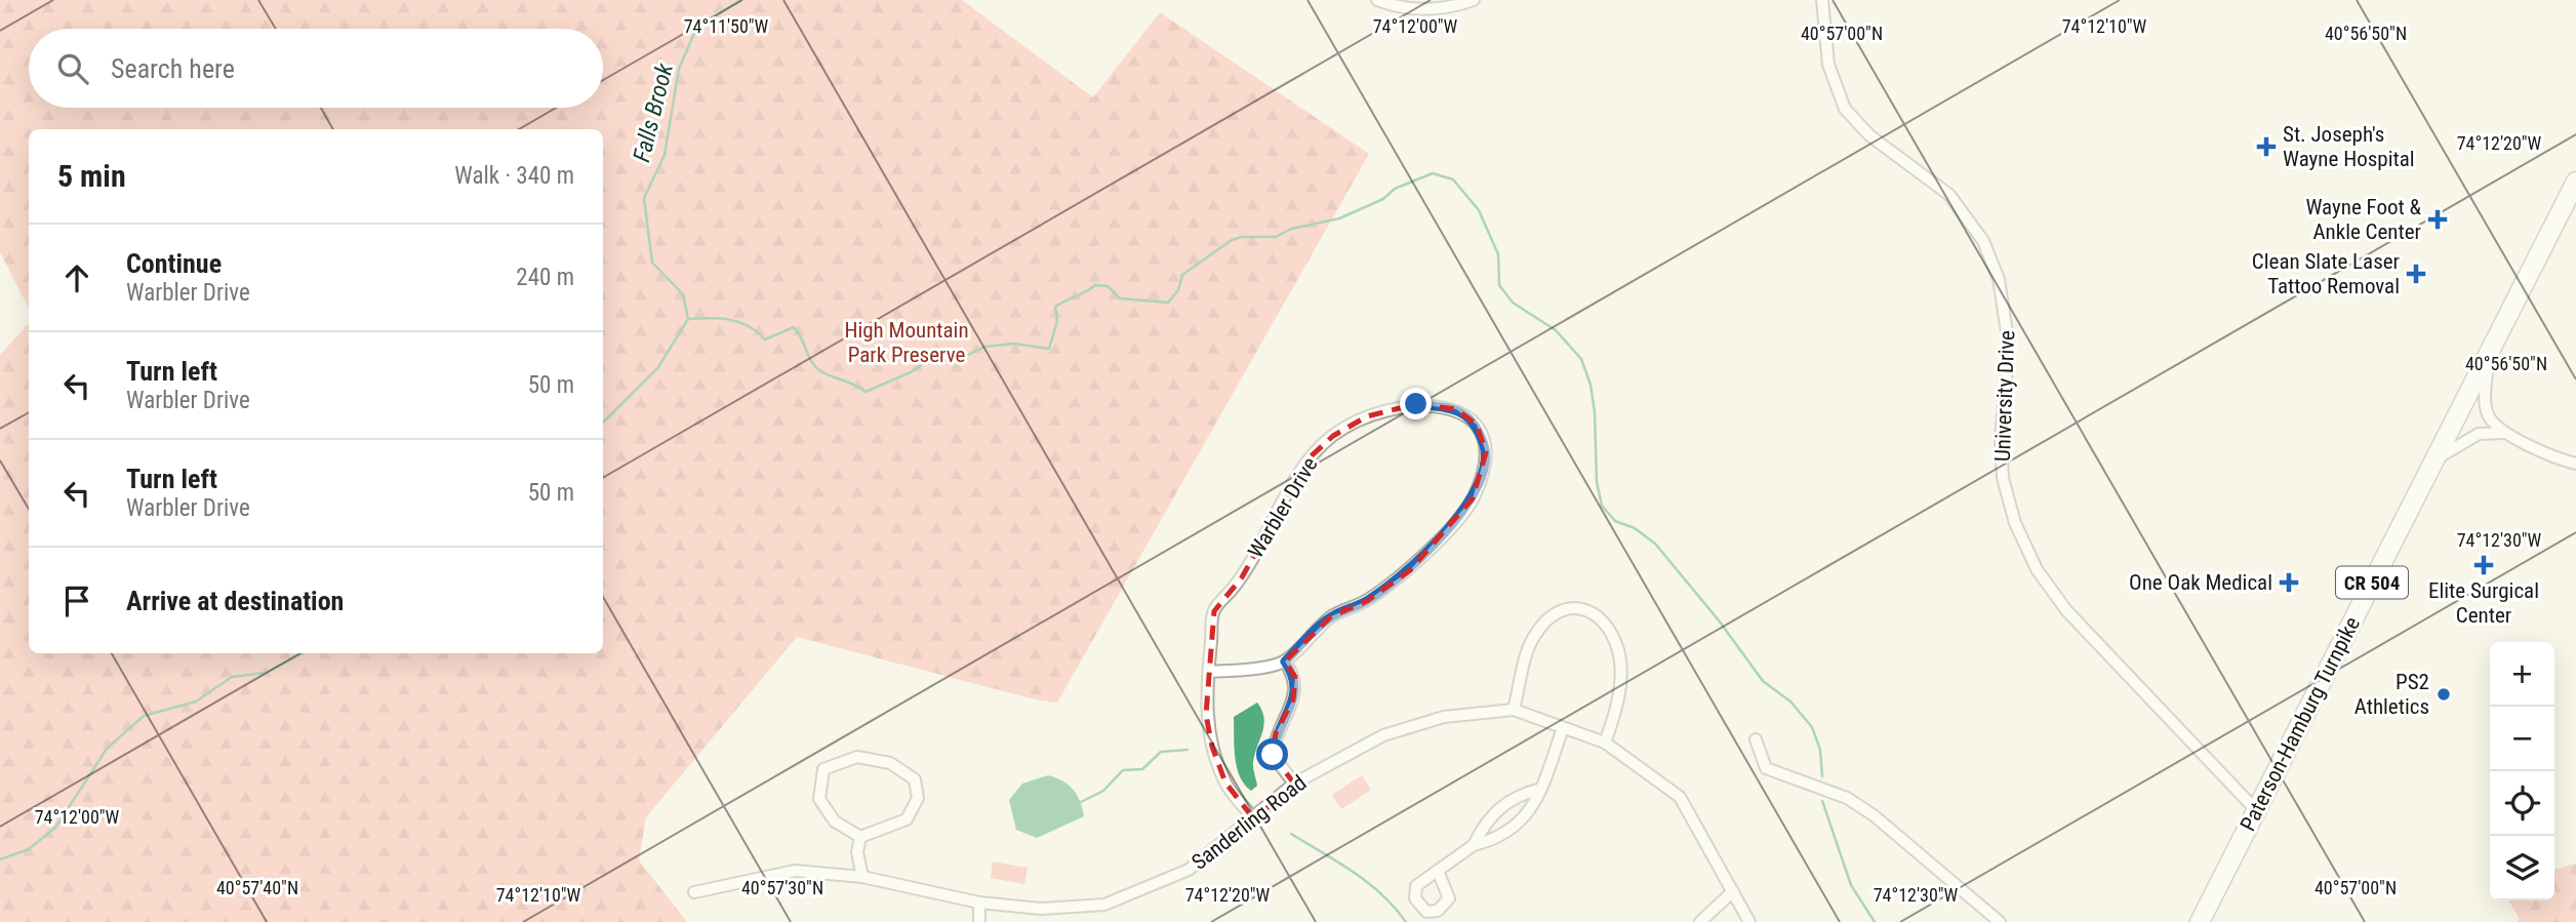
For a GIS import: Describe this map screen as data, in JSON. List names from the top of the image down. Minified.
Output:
{"streets":{"main road":["CR 504","Paterson-Hamburg Turnpike"],"street":["University Drive","Warbler Drive","Sanderling Road"]},"crossings":[["University Drive","Paterson-Hamburg Turnpike"],["Warbler Drive","Sanderling Road"]],"water":["Falls Brook"],"parks":["High Mountain Park Preserve"],"places":{"health":["St. Joseph's Wayne Hospital","Wayne Foot & Ankle Center","Clean Slate Laser Tattoo Removal","Elite Surgical Center","One Oak Medical"],"other":["PS2 Athletics"]},"page":{"search":"Search here","heading":["5 min","Walk · 340 m"],"list":[["Continue","Warbler Drive","240 m"],["Turn left","Warbler Drive","50 m"],["Turn left","Warbler Drive","50 m"],"Arrive at destination"],"map_buttons":["+","−"]},"coordinates":["74°11'50\"W","74°12'00\"W","74°12'10\"W","40°57'00\"N","40°56'50\"N","74°12'20\"W","74°12'30\"W","40°57'40\"N","40°57'30\"N"]}
